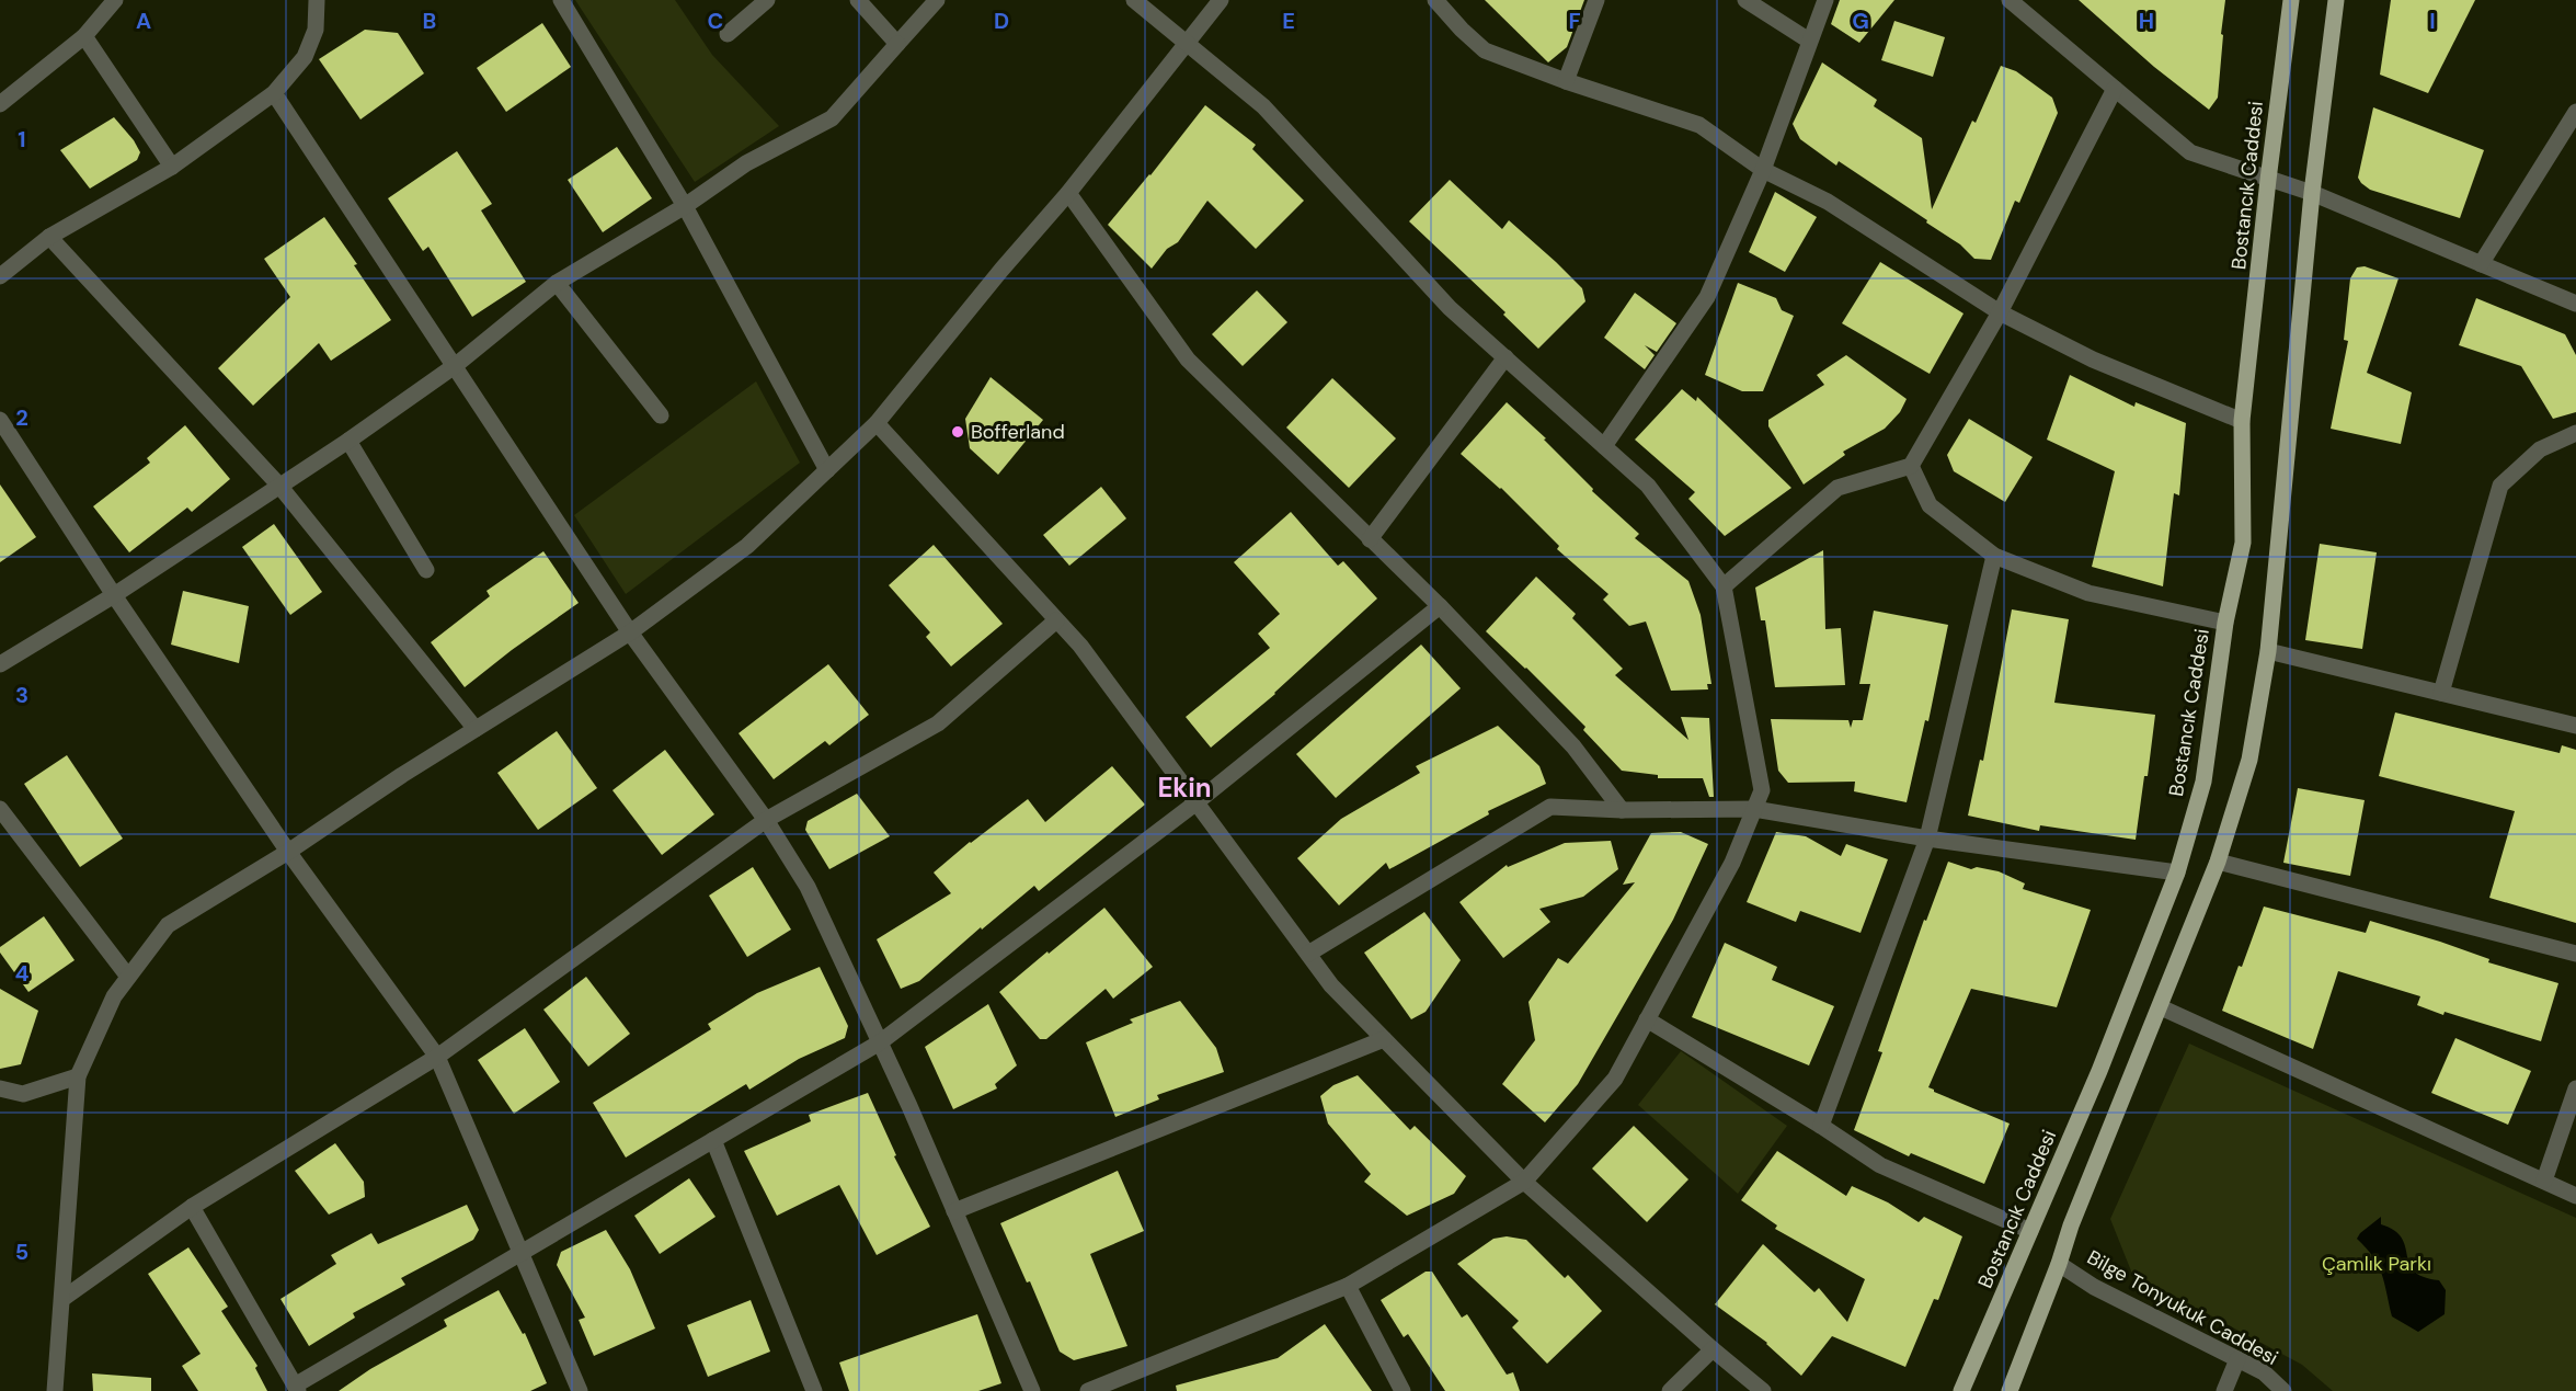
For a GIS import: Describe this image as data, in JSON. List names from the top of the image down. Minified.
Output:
{"streets":{"main road":["Bostancık Caddesi"],"street":["Bilge Tonyukuk Caddesi"]},"districts":["Ekin"],"parks":["Çamlık Parkı"],"places":["Bofferland"],"grid":{"columns":["A","B","C","D","E","F","G","H","I"],"rows":["1","2","3","4","5"]}}
